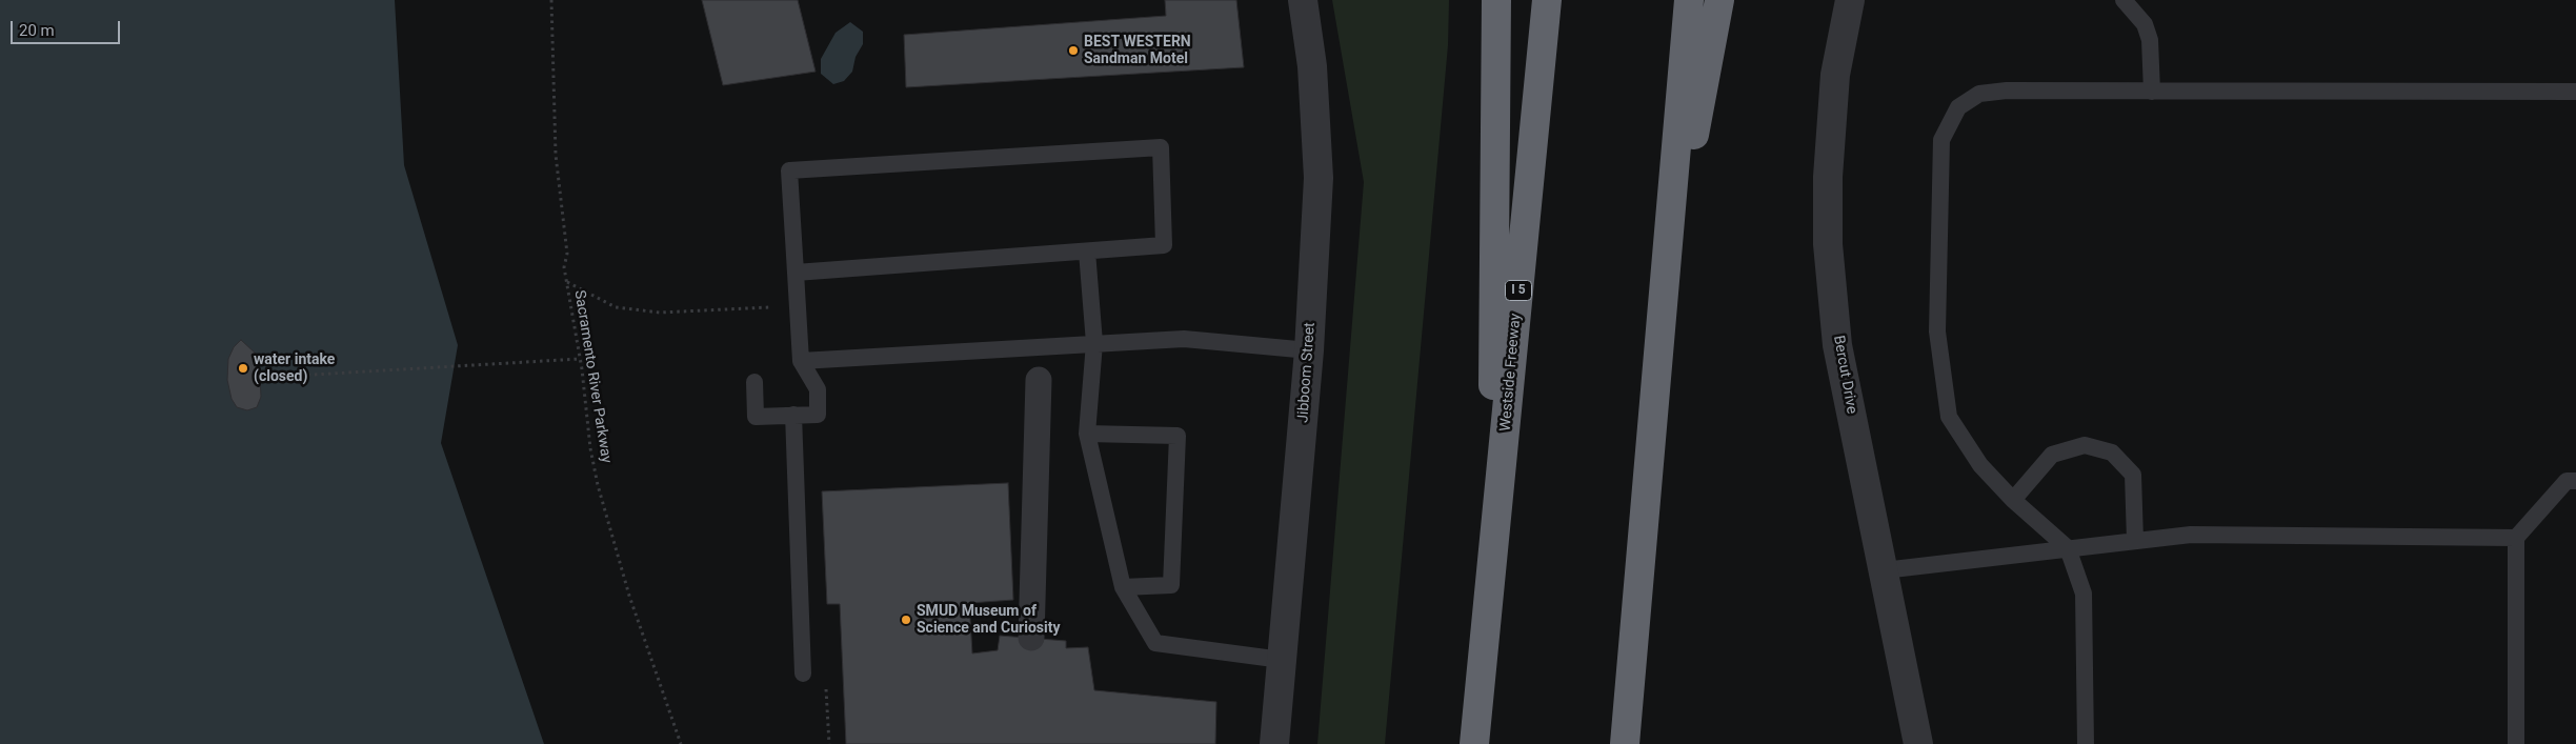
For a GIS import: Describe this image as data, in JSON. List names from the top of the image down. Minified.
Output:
{"streets":{"highway":["I 5","Westside Freeway"],"street":["Jibboom Street","Bercut Drive"],"path":["Sacramento River Parkway"]},"places":["BEST WESTERN Sandman Motel","water intake (closed)","SMUD Museum of Science and Curiosity"],"scale_bar":"20 m"}
